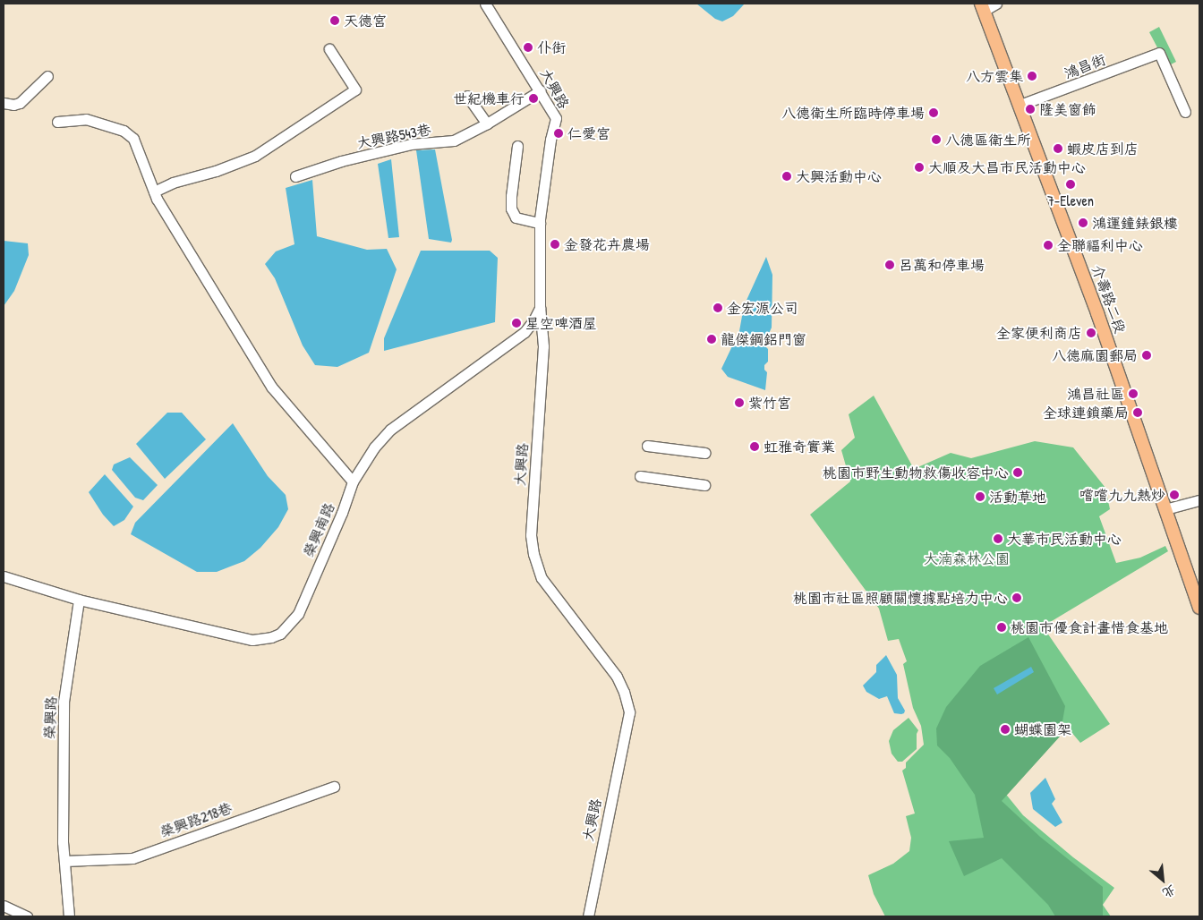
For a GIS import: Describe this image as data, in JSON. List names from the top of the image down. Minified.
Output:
{"streets":{"main road":["介壽路二段"],"street":["鴻昌街","大興路","大興路543巷","榮興南路","榮興路","榮興路218巷"]},"crossings":[["鴻昌街","介壽路二段"],["大興路","大興路543巷"],["大興路","榮興南路"],["榮興南路","榮興路"],["榮興路","榮興路218巷"]],"parks":["大湳森林公園"],"places":["天德宮","仆街","八方雲集","世紀機車行","隆美窗飾","八德衛生所臨時停車場","仁愛宮","八德區衛生所","蝦皮店到店","大順及大昌市民活動中心","大興活動中心","7-Eleven","鴻運鐘錶銀樓","金發花卉農場","全聯福利中心","呂萬和停車場","金宏源公司","星空啤酒屋","全家便利商店","龍傑鋼鋁門窗","八德麻園郵局","鴻昌社區","紫竹宮","全球連鎖藥局","虹雅奇實業","桃園市野生動物救傷收容中心","嚐嚐九九熱炒","活動草地","大華市民活動中心","桃園市社區照顧關懷據點培力中心","桃園市優食計畫惜食基地","蝴蝶園架"],"north":"bottom right"}
